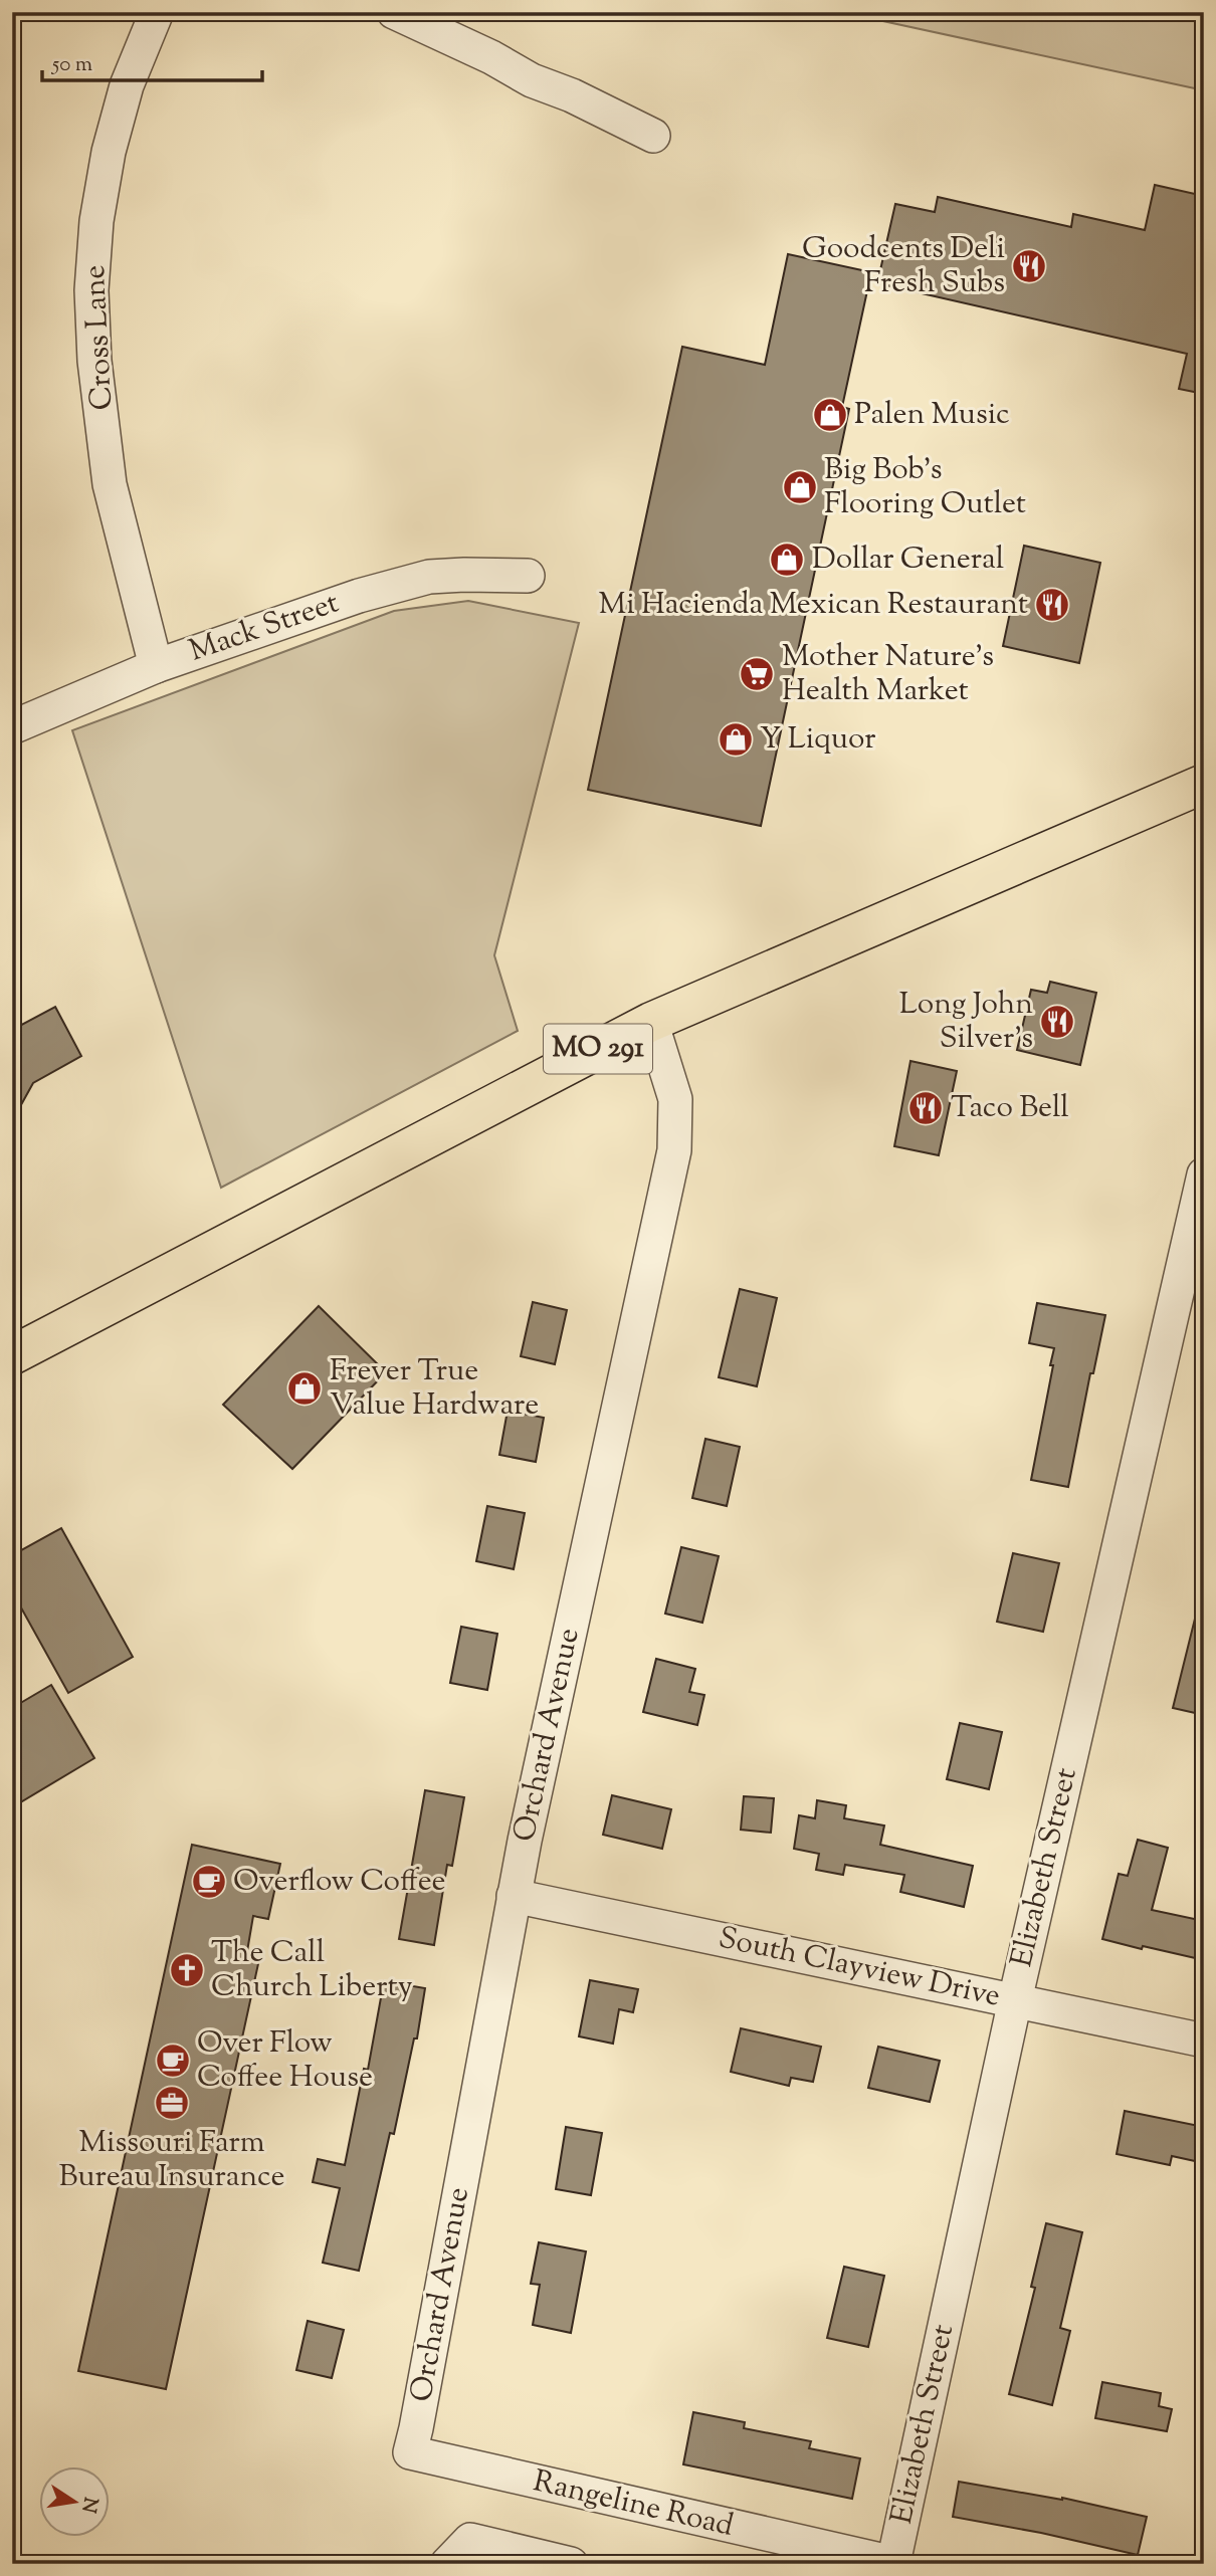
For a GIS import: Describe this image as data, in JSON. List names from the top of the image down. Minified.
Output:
{"streets":{"highway":["MO 291"],"street":["Cross Lane","Mack Street","Orchard Avenue","Elizabeth Street","South Clayview Drive","Rangeline Road"]},"crossings":[["Cross Lane","Mack Street"],["MO 291","Orchard Avenue"],["Orchard Avenue","South Clayview Drive"],["Orchard Avenue","Rangeline Road"],["Elizabeth Street","South Clayview Drive"],["Elizabeth Street","Rangeline Road"]],"places":{"restaurant":["Goodcents Deli Fresh Subs","Mi Hacienda Mexican Restaurant","Long John Silver's","Taco Bell"],"shop":["Palen Music","Big Bob's Flooring Outlet","Dollar General","Y Liquor","Frever True Value Hardware"],"supermarket":["Mother Nature's Health Market"],"cafe":["Overflow Coffee","Over Flow Coffee House"],"church":["The Call Church Liberty"],"office":["Missouri Farm Bureau Insurance"]},"scale_bar":"50 m","north":"right"}
